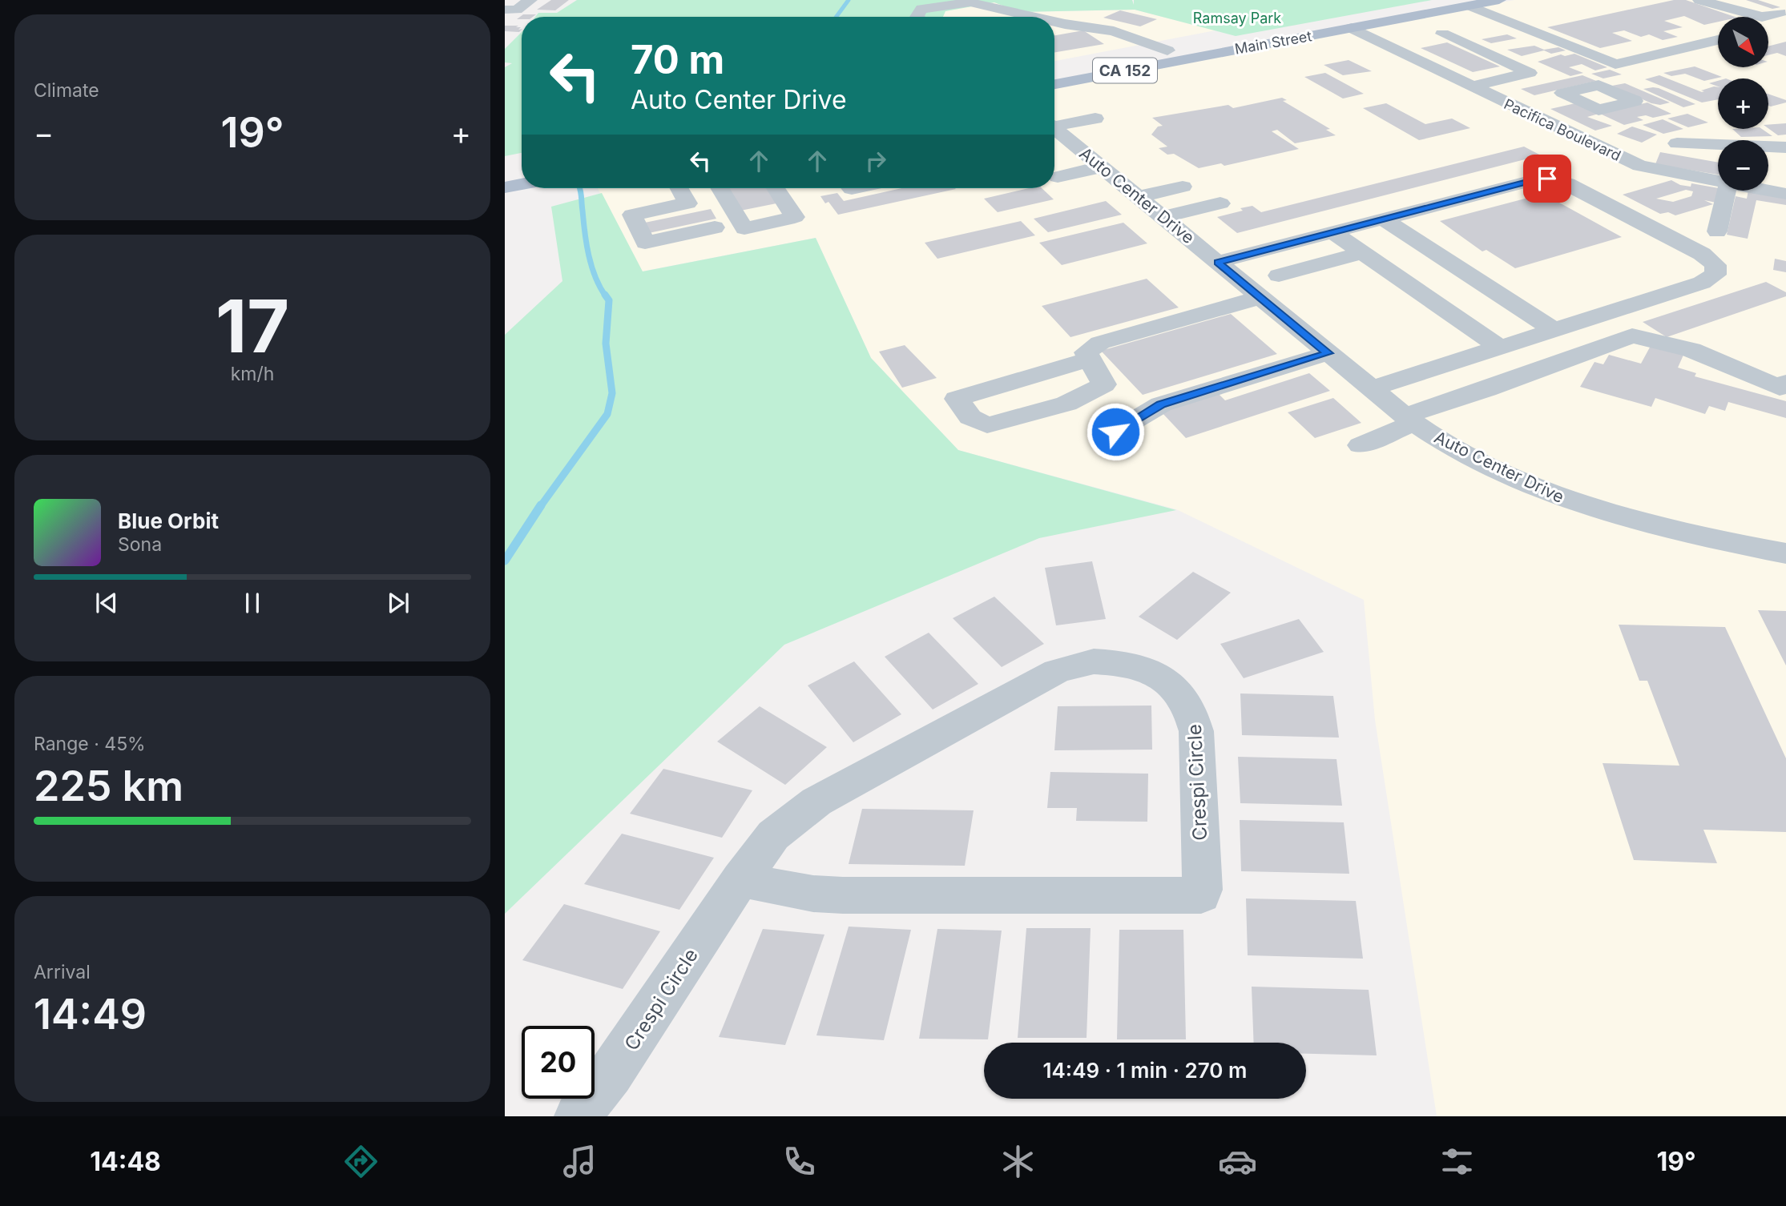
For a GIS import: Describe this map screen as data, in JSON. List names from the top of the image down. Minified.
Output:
{"streets":{"main road":["Main Street","CA 152"],"street":["Pacifica Boulevard","Auto Center Drive","Crespi Circle"]},"crossings":[["Main Street","Pacifica Boulevard"]],"parks":["Ramsay Park"],"north":"bottom right","page":{"tile":["Climate",["17","km/h"],["Range · 45%","225 km"],["Arrival","14:49"]],"map_buttons":["+","−"],"turn":["70 m","Auto Center Drive"],"heat":["−","19°","+"],"song":["Blue Orbit","Sona"],"limit":"20","trip":"14:49 · 1 min · 270 m","tabs":["14:48","19°"]}}
